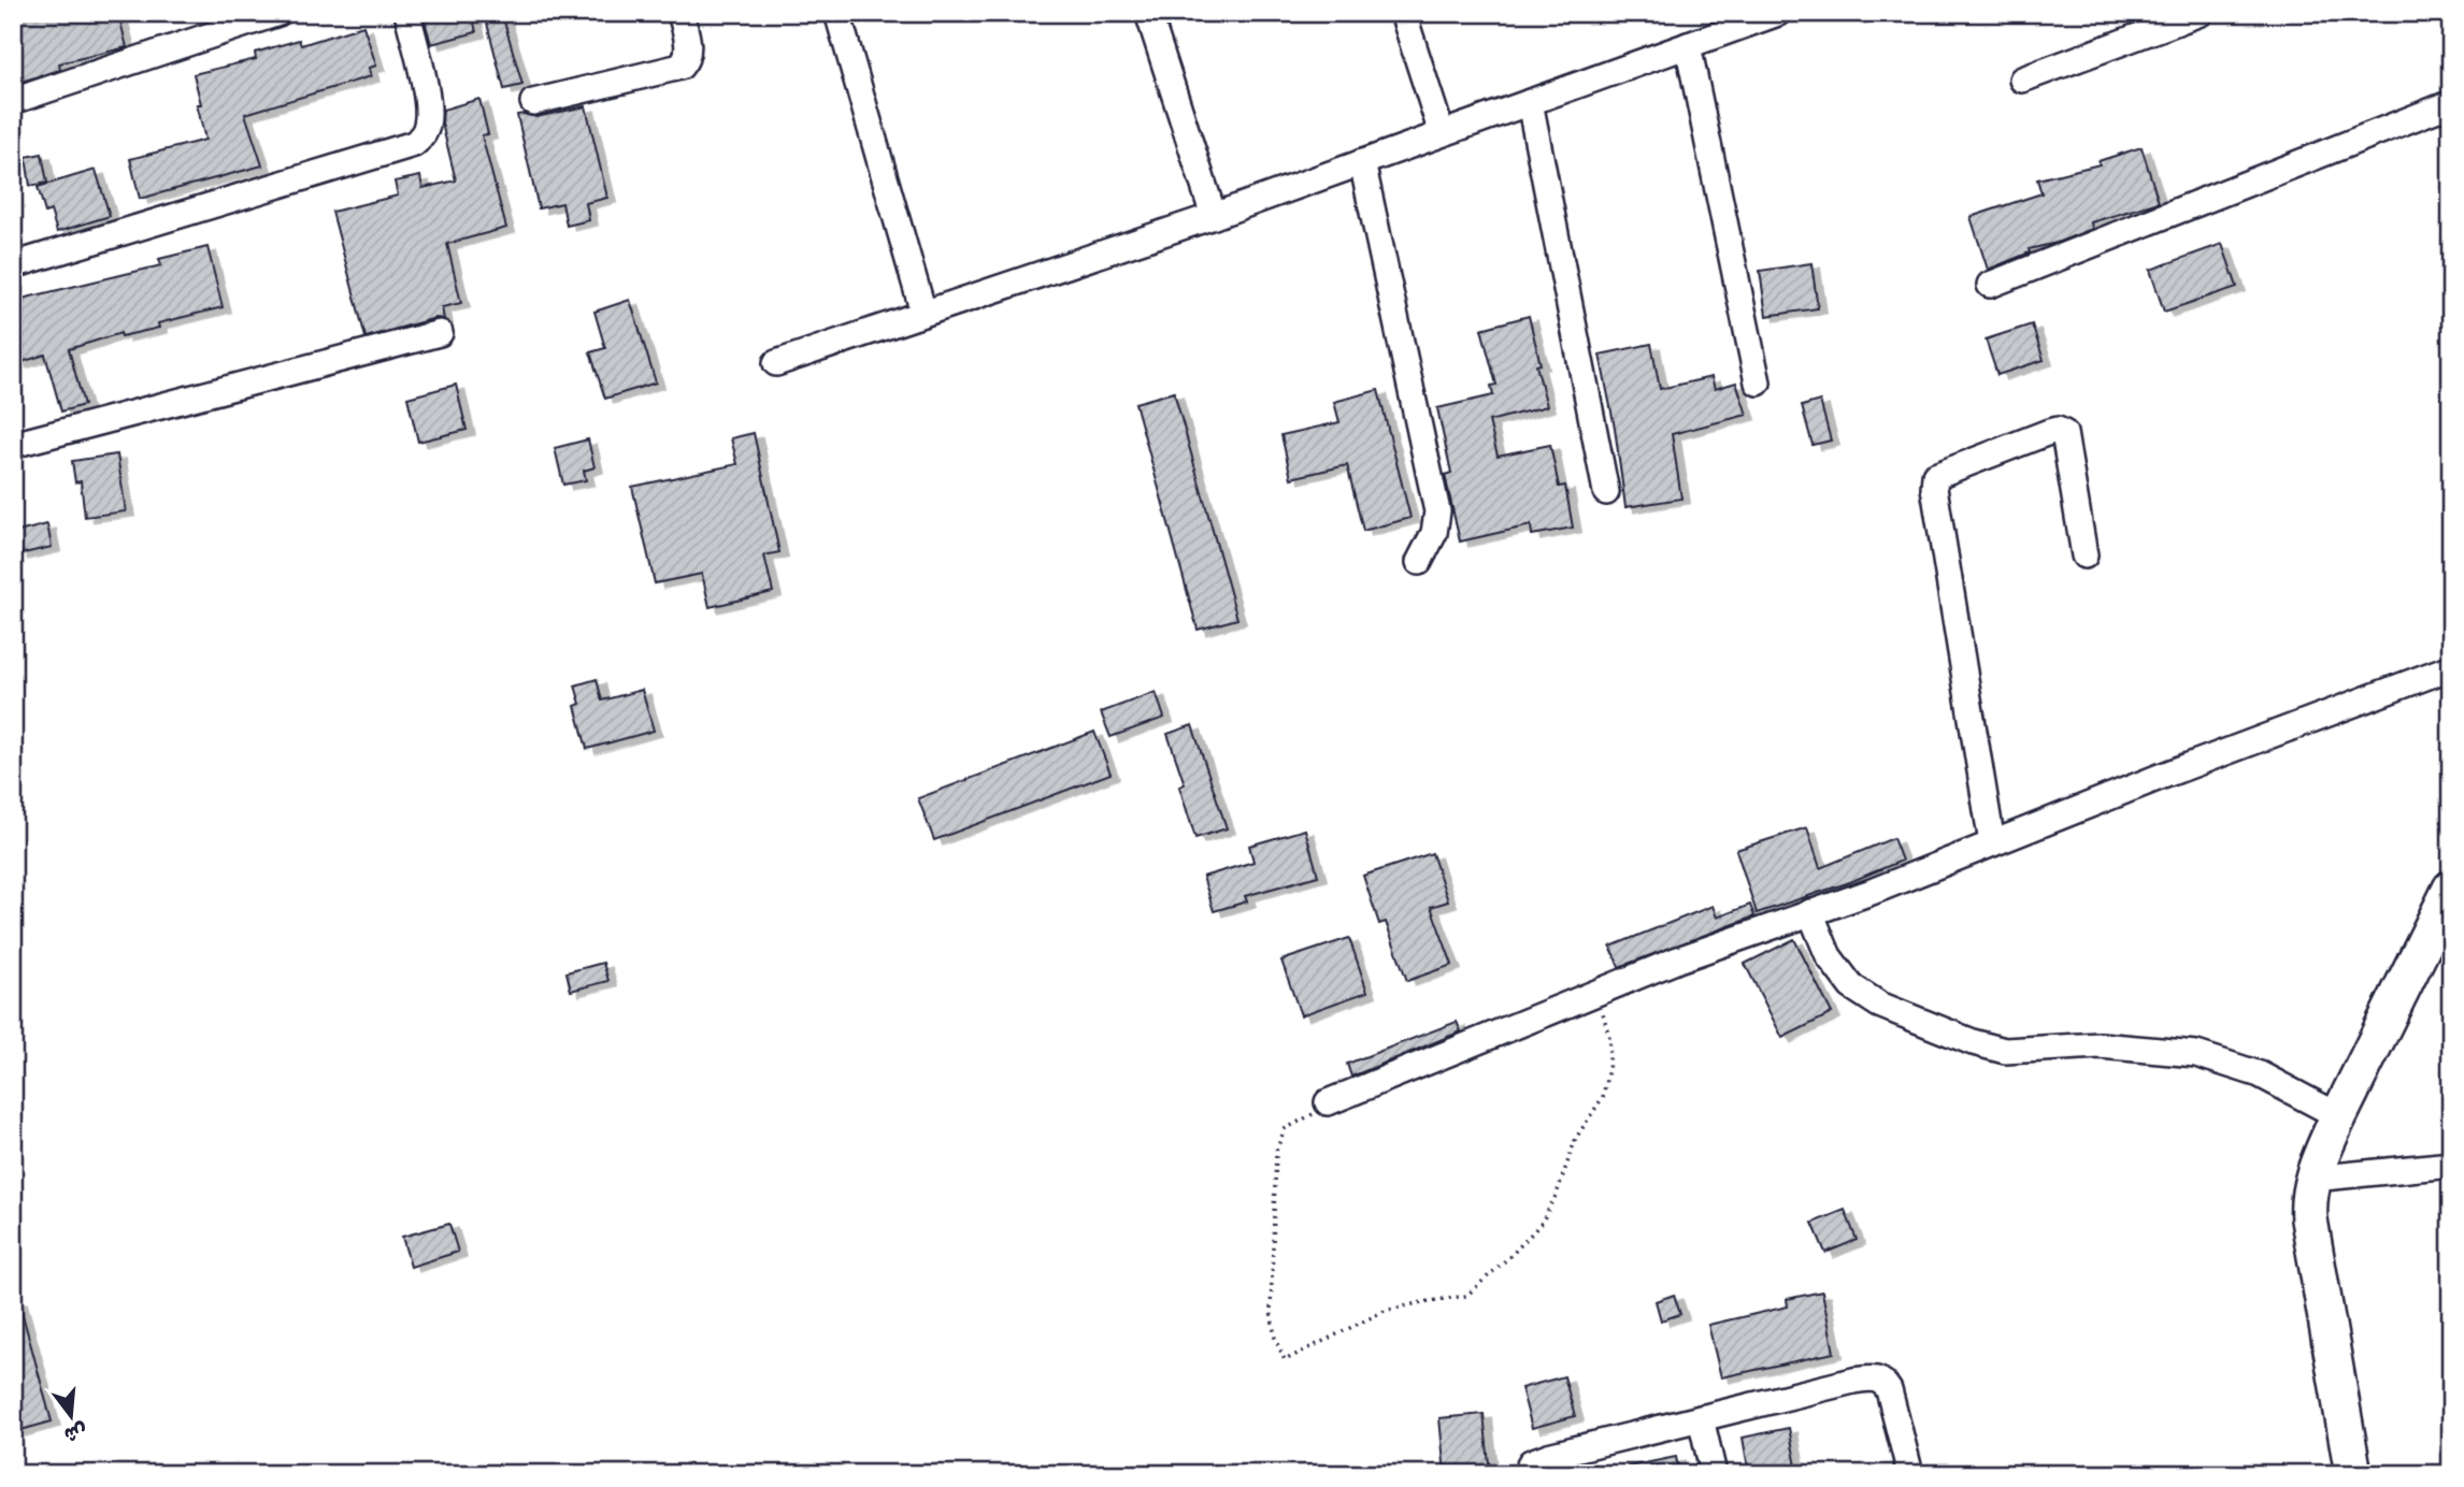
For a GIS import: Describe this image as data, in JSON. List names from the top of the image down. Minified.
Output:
{"north":"bottom"}
